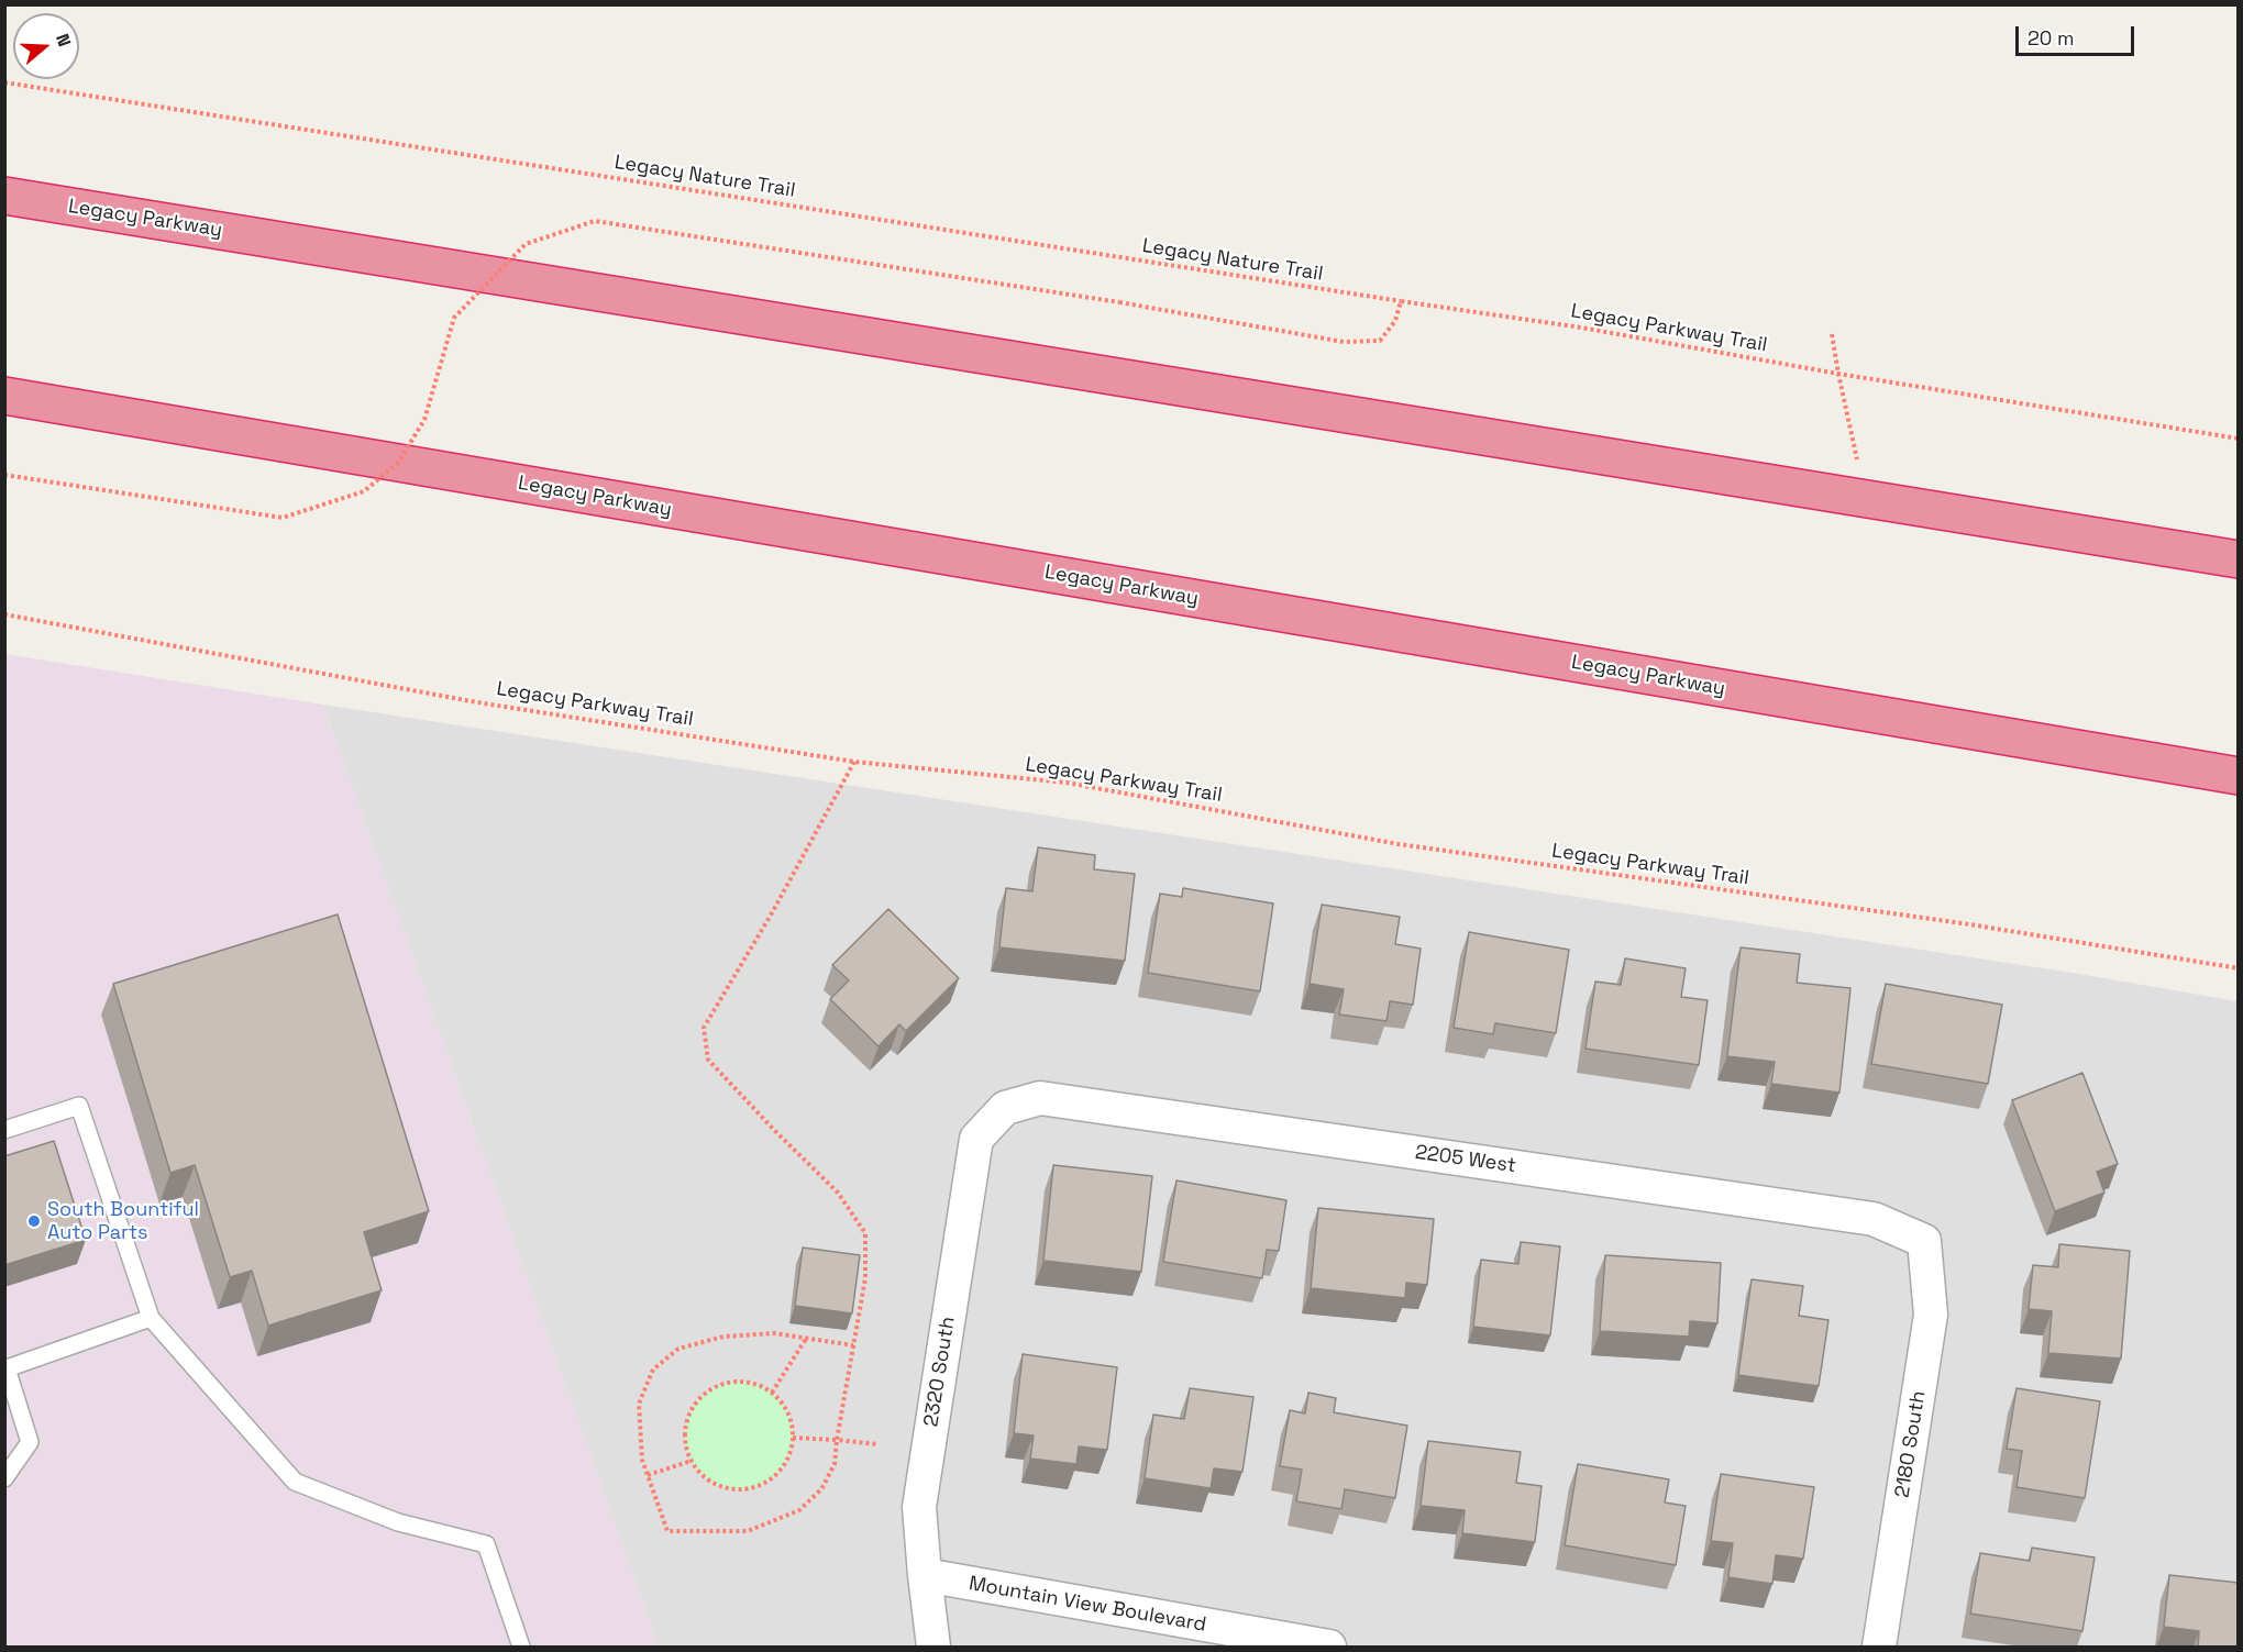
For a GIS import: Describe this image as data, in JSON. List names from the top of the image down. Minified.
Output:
{"streets":{"highway":["Legacy Parkway"],"street":["2205 West","2320 South","2180 South","Mountain View Boulevard"],"path":["Legacy Nature Trail","Legacy Parkway Trail"]},"crossings":[["Legacy Nature Trail","Legacy Parkway Trail"],["2205 West","2320 South"],["2205 West","2180 South"],["2320 South","Mountain View Boulevard"]],"places":["South Bountiful Auto Parts"],"scale_bar":"20 m","north":"right"}
